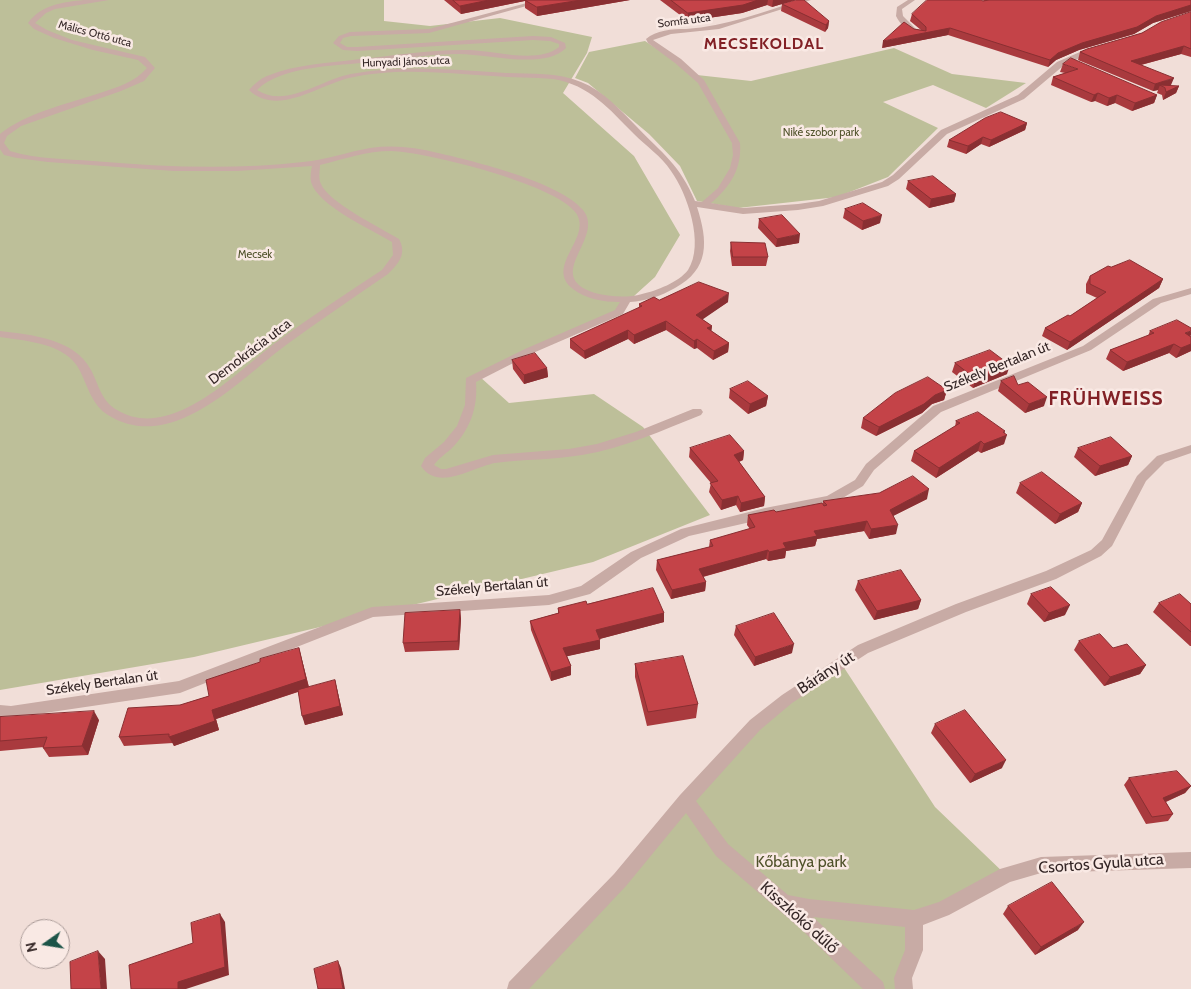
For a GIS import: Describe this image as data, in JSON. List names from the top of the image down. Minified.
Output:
{"streets":{"street":["Somfa utca","Málics Ottó utca","Hunyadi János utca","Demokrácia utca","Székely Bertalan út","Bárány út","Csortos Gyula utca","Kisszkókó dűlő"]},"crossings":[["Málics Ottó utca","Hunyadi János utca"],["Málics Ottó utca","Demokrácia utca"],["Hunyadi János utca","Demokrácia utca"],["Bárány út","Kisszkókó dűlő"]],"districts":["MECSEKOLDAL","FRÜHWEISS"],"parks":["Niké szobor park","Mecsek","Kőbánya park"],"north":"left"}
